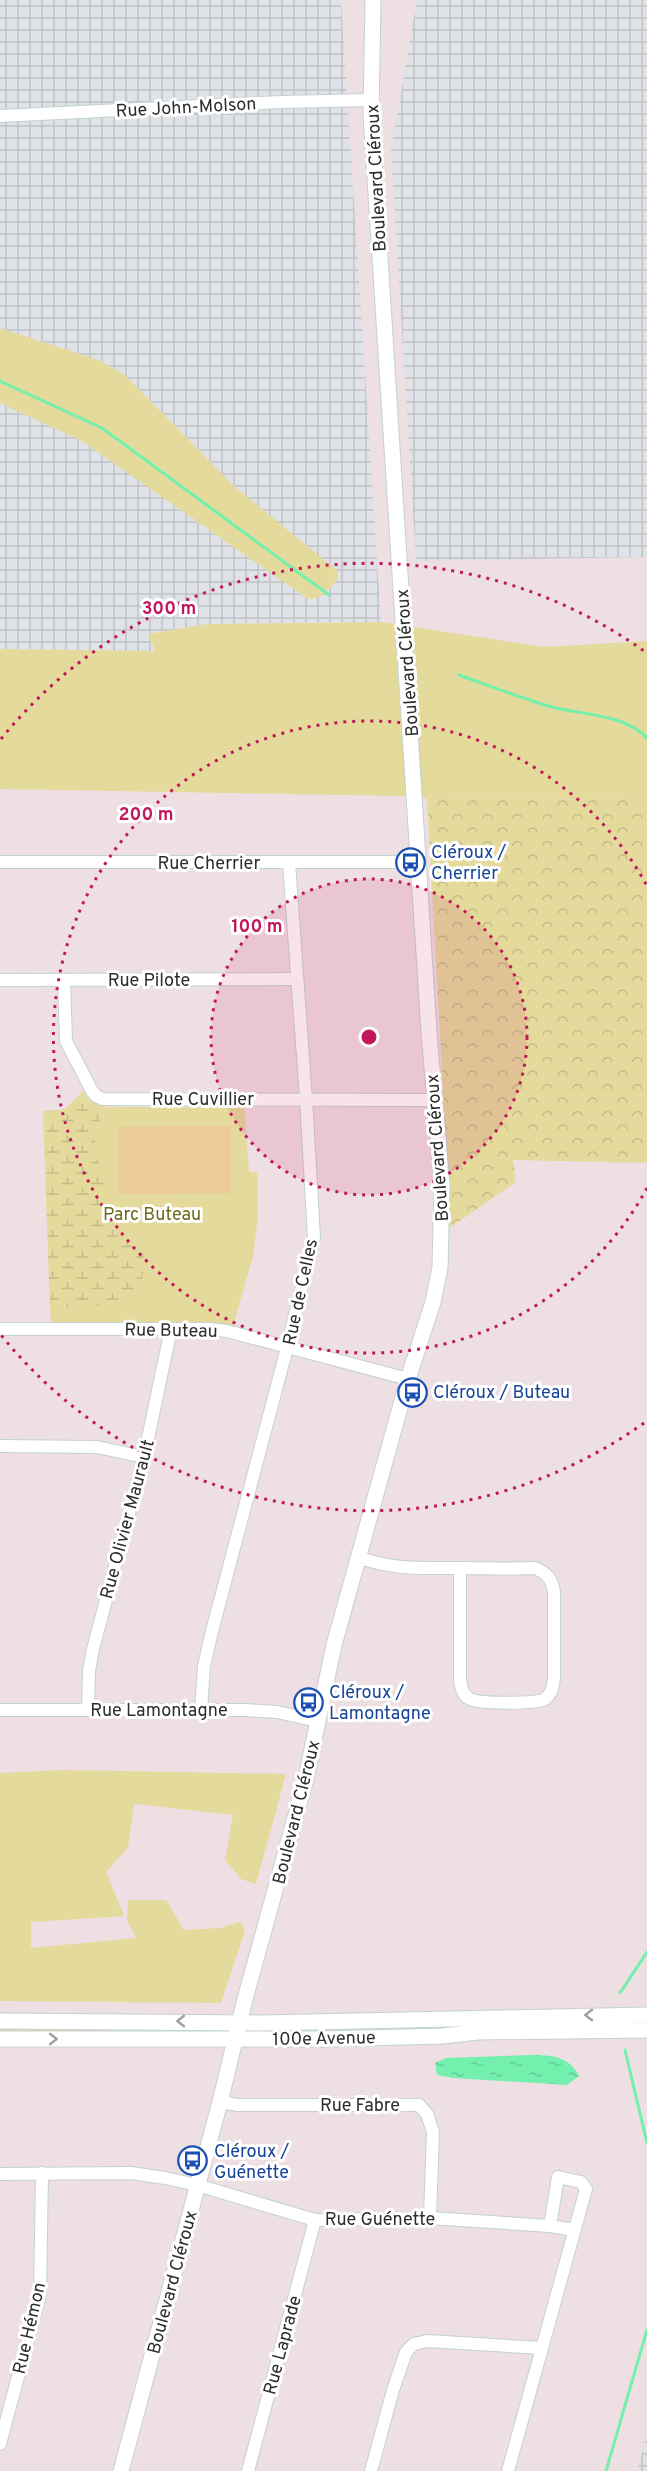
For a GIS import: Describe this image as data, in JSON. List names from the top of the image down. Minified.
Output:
{"streets":{"street":["Rue John-Molson","Boulevard Cléroux","Rue Cherrier","Rue Pilote","Rue Cuvillier","Rue de Celles","Rue Buteau","Rue Olivier Maurault","Rue Lamontagne","100e Avenue","Rue Fabre","Rue Guénette","Rue Hémon","Rue Laprade"]},"crossings":[["Rue John-Molson","Boulevard Cléroux"],["Boulevard Cléroux","Rue Cherrier"],["Boulevard Cléroux","Rue Cuvillier"],["Boulevard Cléroux","Rue Buteau"],["Boulevard Cléroux","Rue Lamontagne"],["Boulevard Cléroux","100e Avenue"],["Boulevard Cléroux","Rue Fabre"],["Boulevard Cléroux","Rue Guénette"],["Rue Cherrier","Rue de Celles"],["Rue Pilote","Rue Cuvillier"],["Rue Pilote","Rue de Celles"],["Rue Cuvillier","Rue de Celles"],["Rue de Celles","Rue Buteau"],["Rue de Celles","Rue Lamontagne"],["Rue Buteau","Rue Olivier Maurault"],["Rue Olivier Maurault","Rue Lamontagne"],["Rue Fabre","Rue Guénette"],["Rue Guénette","Rue Hémon"],["Rue Guénette","Rue Laprade"]],"parks":["Parc Buteau"],"places":{"bus stop":["Cléroux / Cherrier","Cléroux / Buteau","Cléroux / Lamontagne","Cléroux / Guénette"]},"rings":["300 m","200 m","100 m"]}
